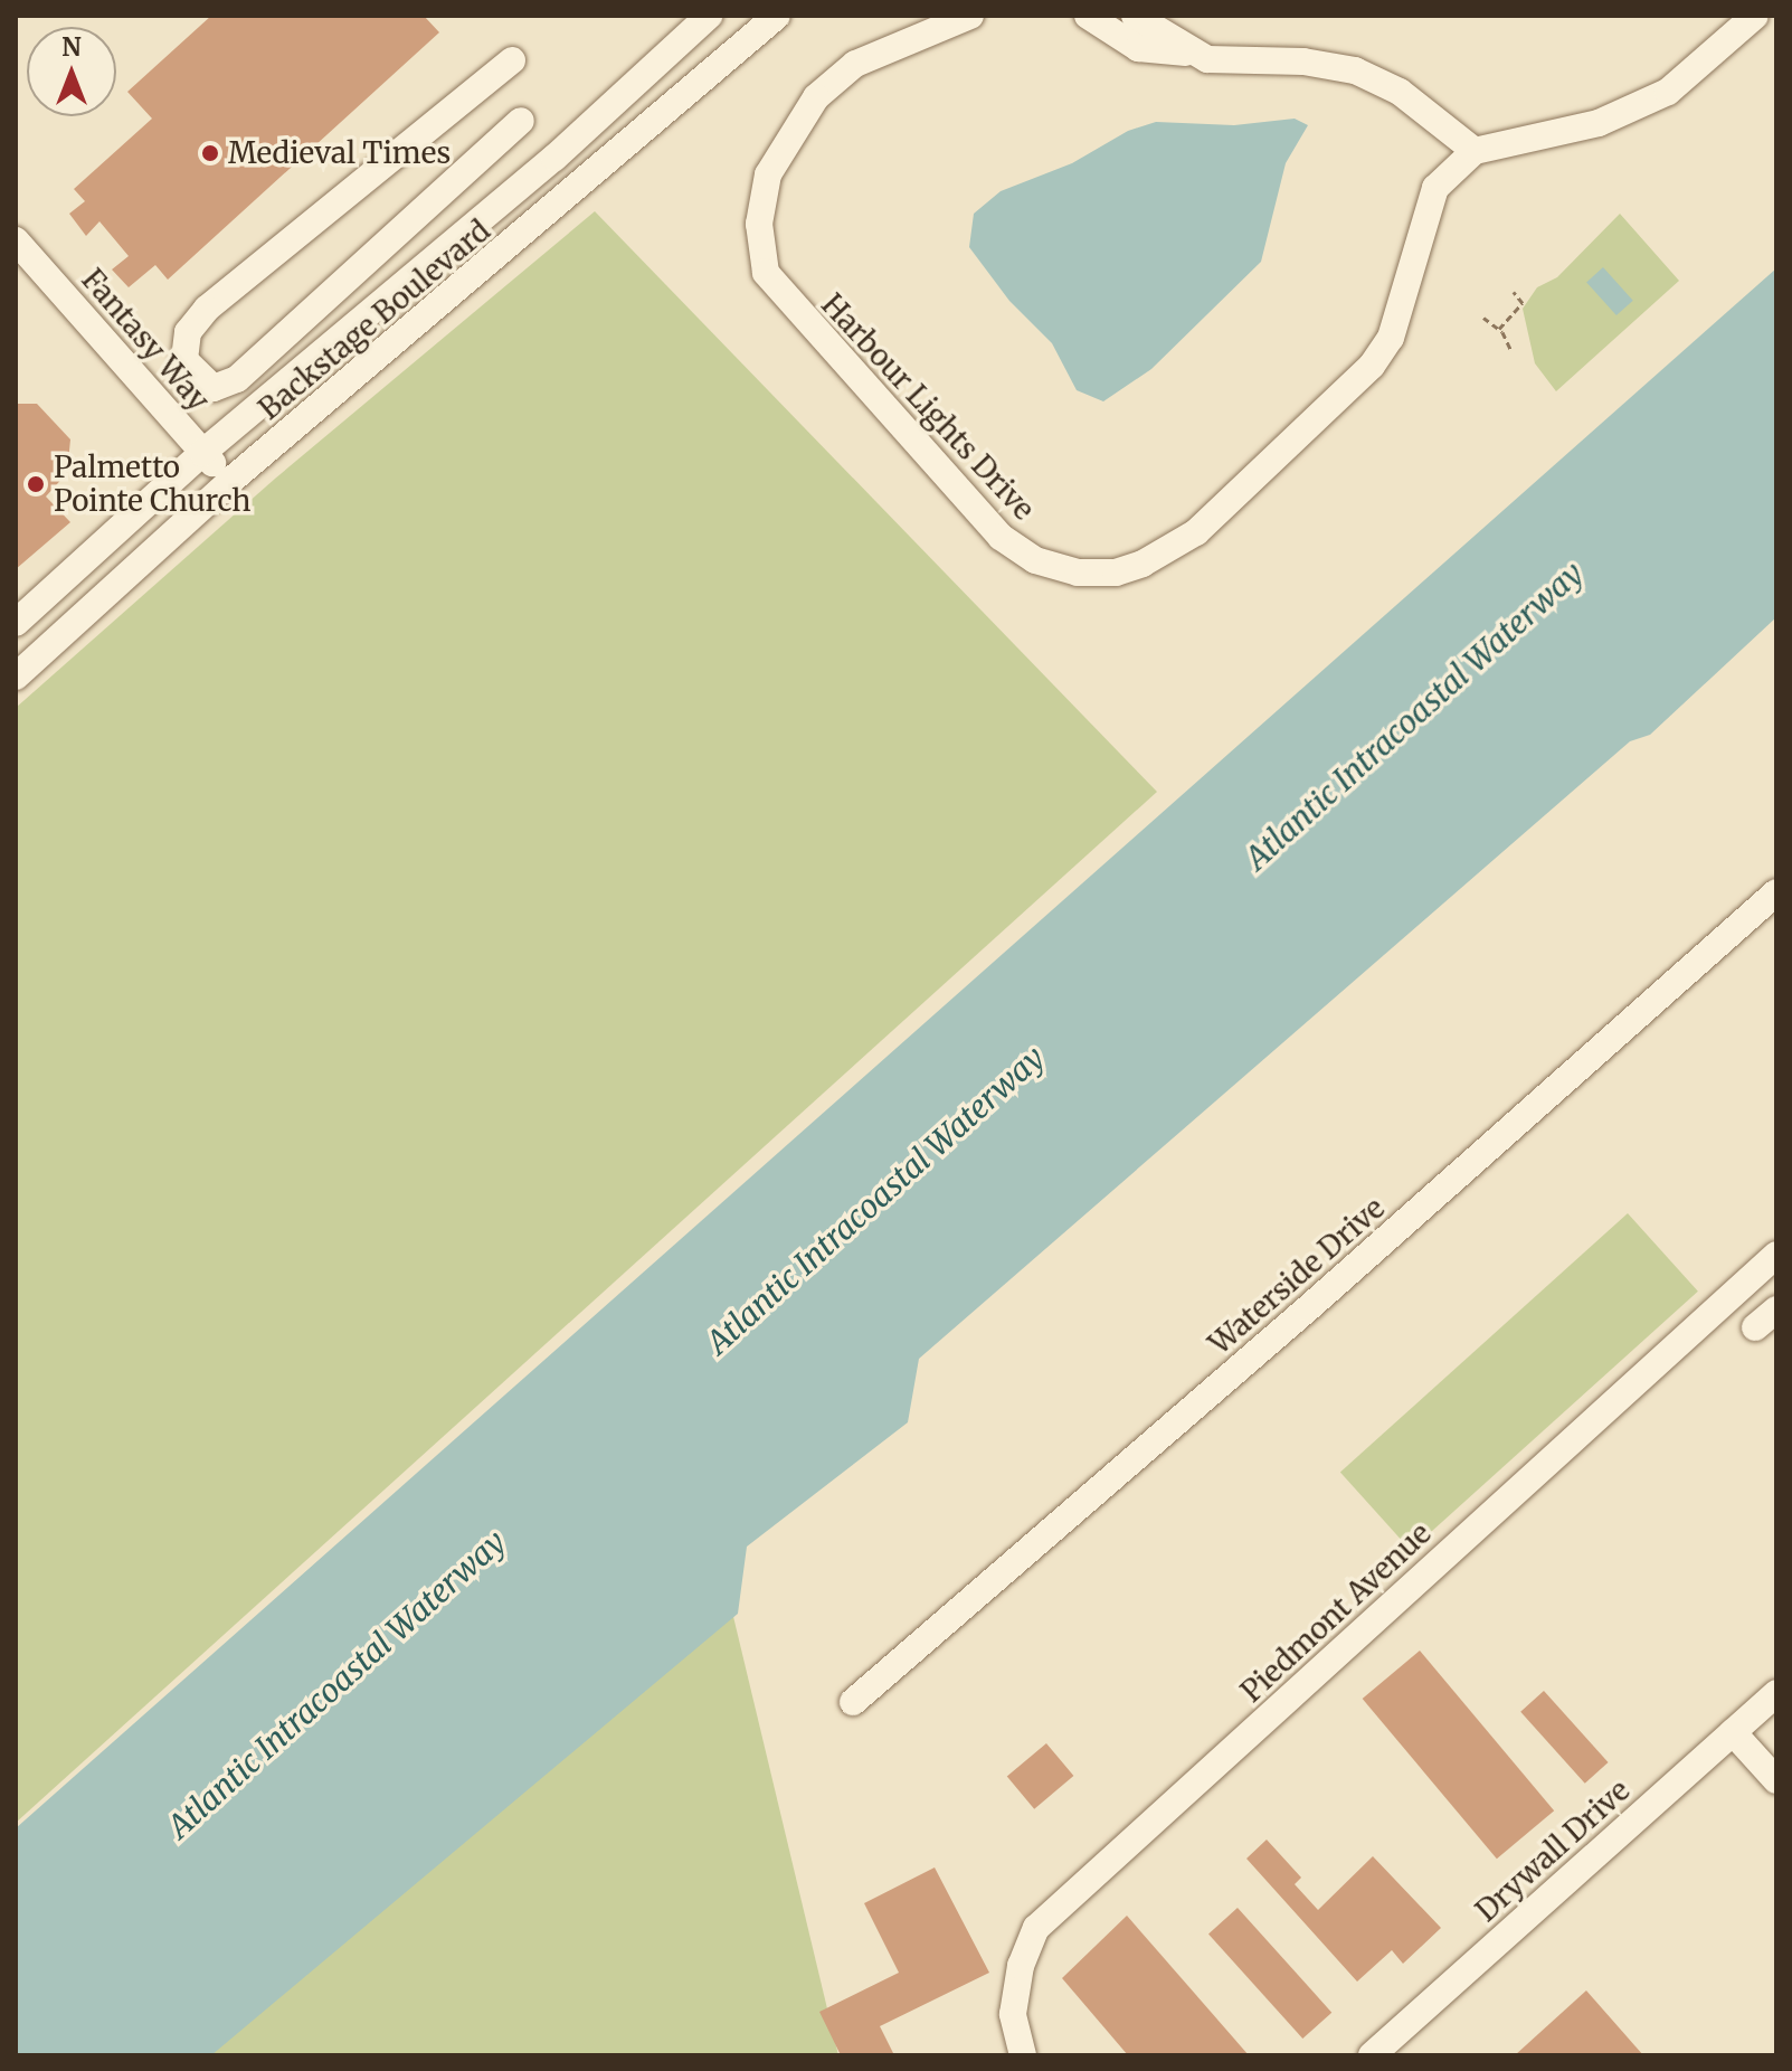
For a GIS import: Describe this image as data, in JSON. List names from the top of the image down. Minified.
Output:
{"streets":{"street":["Backstage Boulevard","Fantasy Way","Harbour Lights Drive","Waterside Drive","Piedmont Avenue","Drywall Drive"]},"crossings":[["Backstage Boulevard","Fantasy Way"]],"water":["Atlantic Intracoastal Waterway"],"places":["Medieval Times","Palmetto Pointe Church"],"north":"top"}
